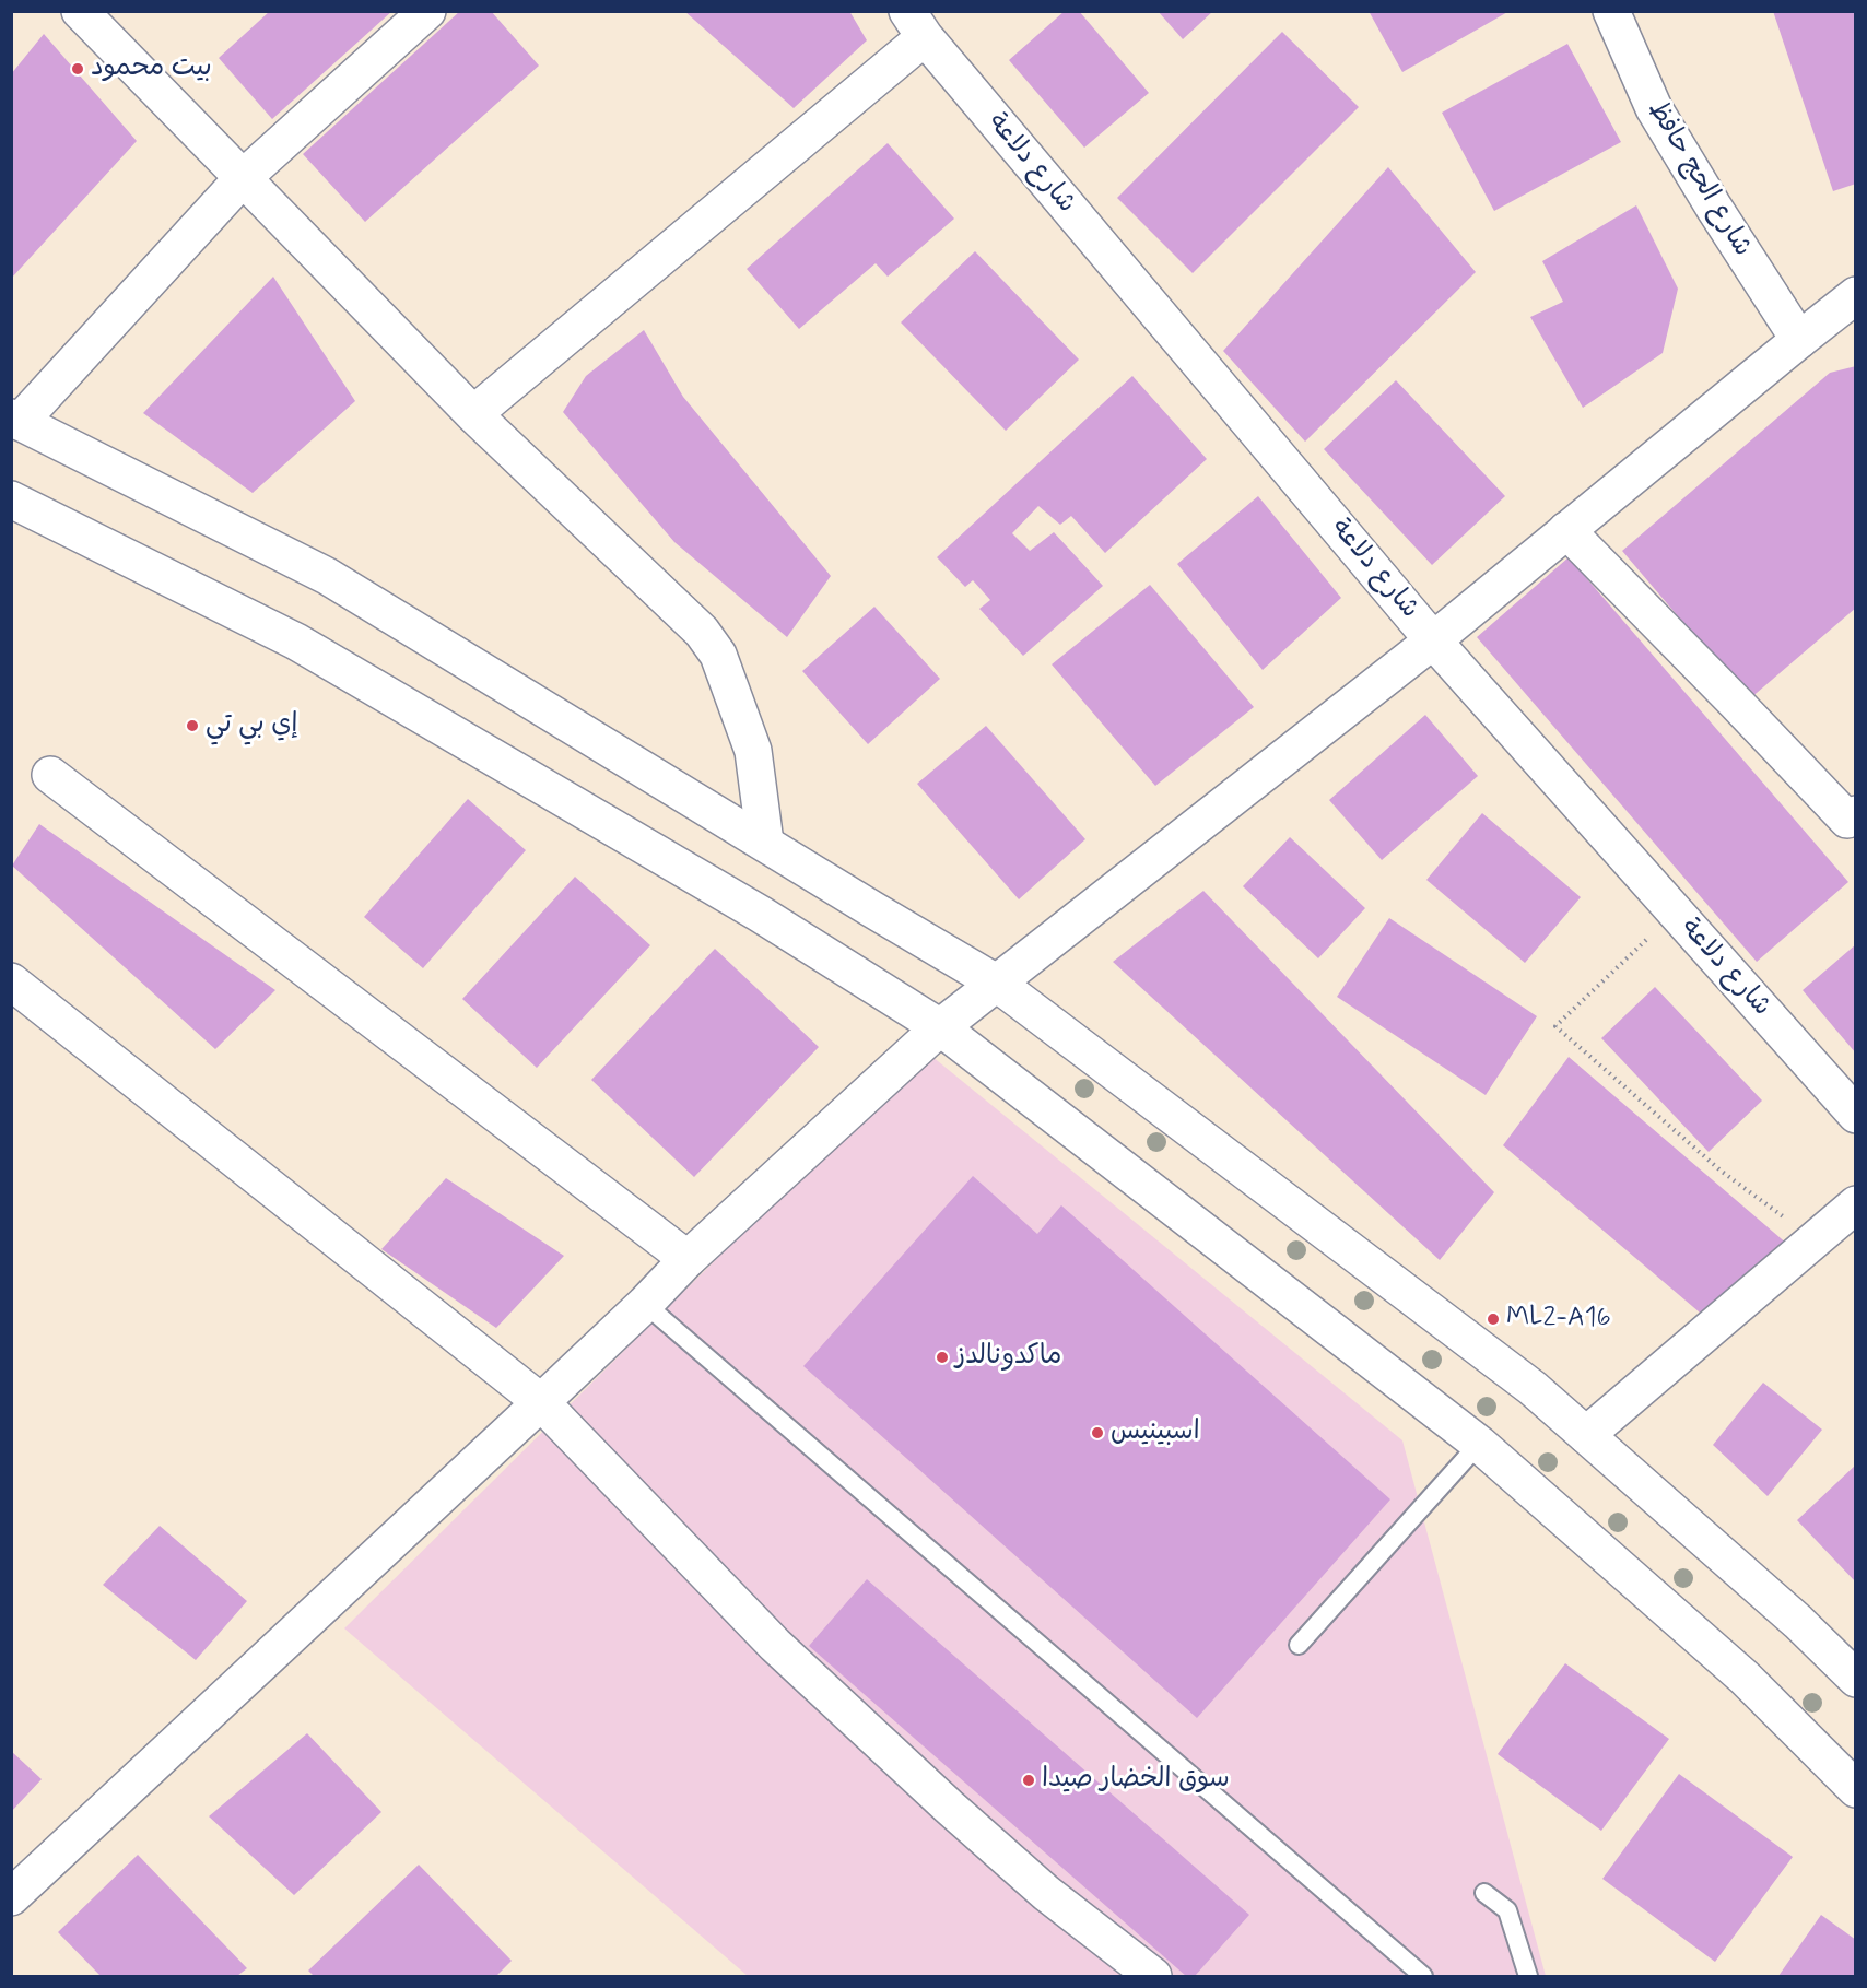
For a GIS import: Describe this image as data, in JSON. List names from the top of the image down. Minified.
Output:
{"streets":{"main road":["شارع دلاعة","شارع الحج حافظ"]},"places":["بيت محمود","إي بي تي","ML2-A16","ماكدونالدز","اسبينيس","سوق الخضار صيدا"]}
